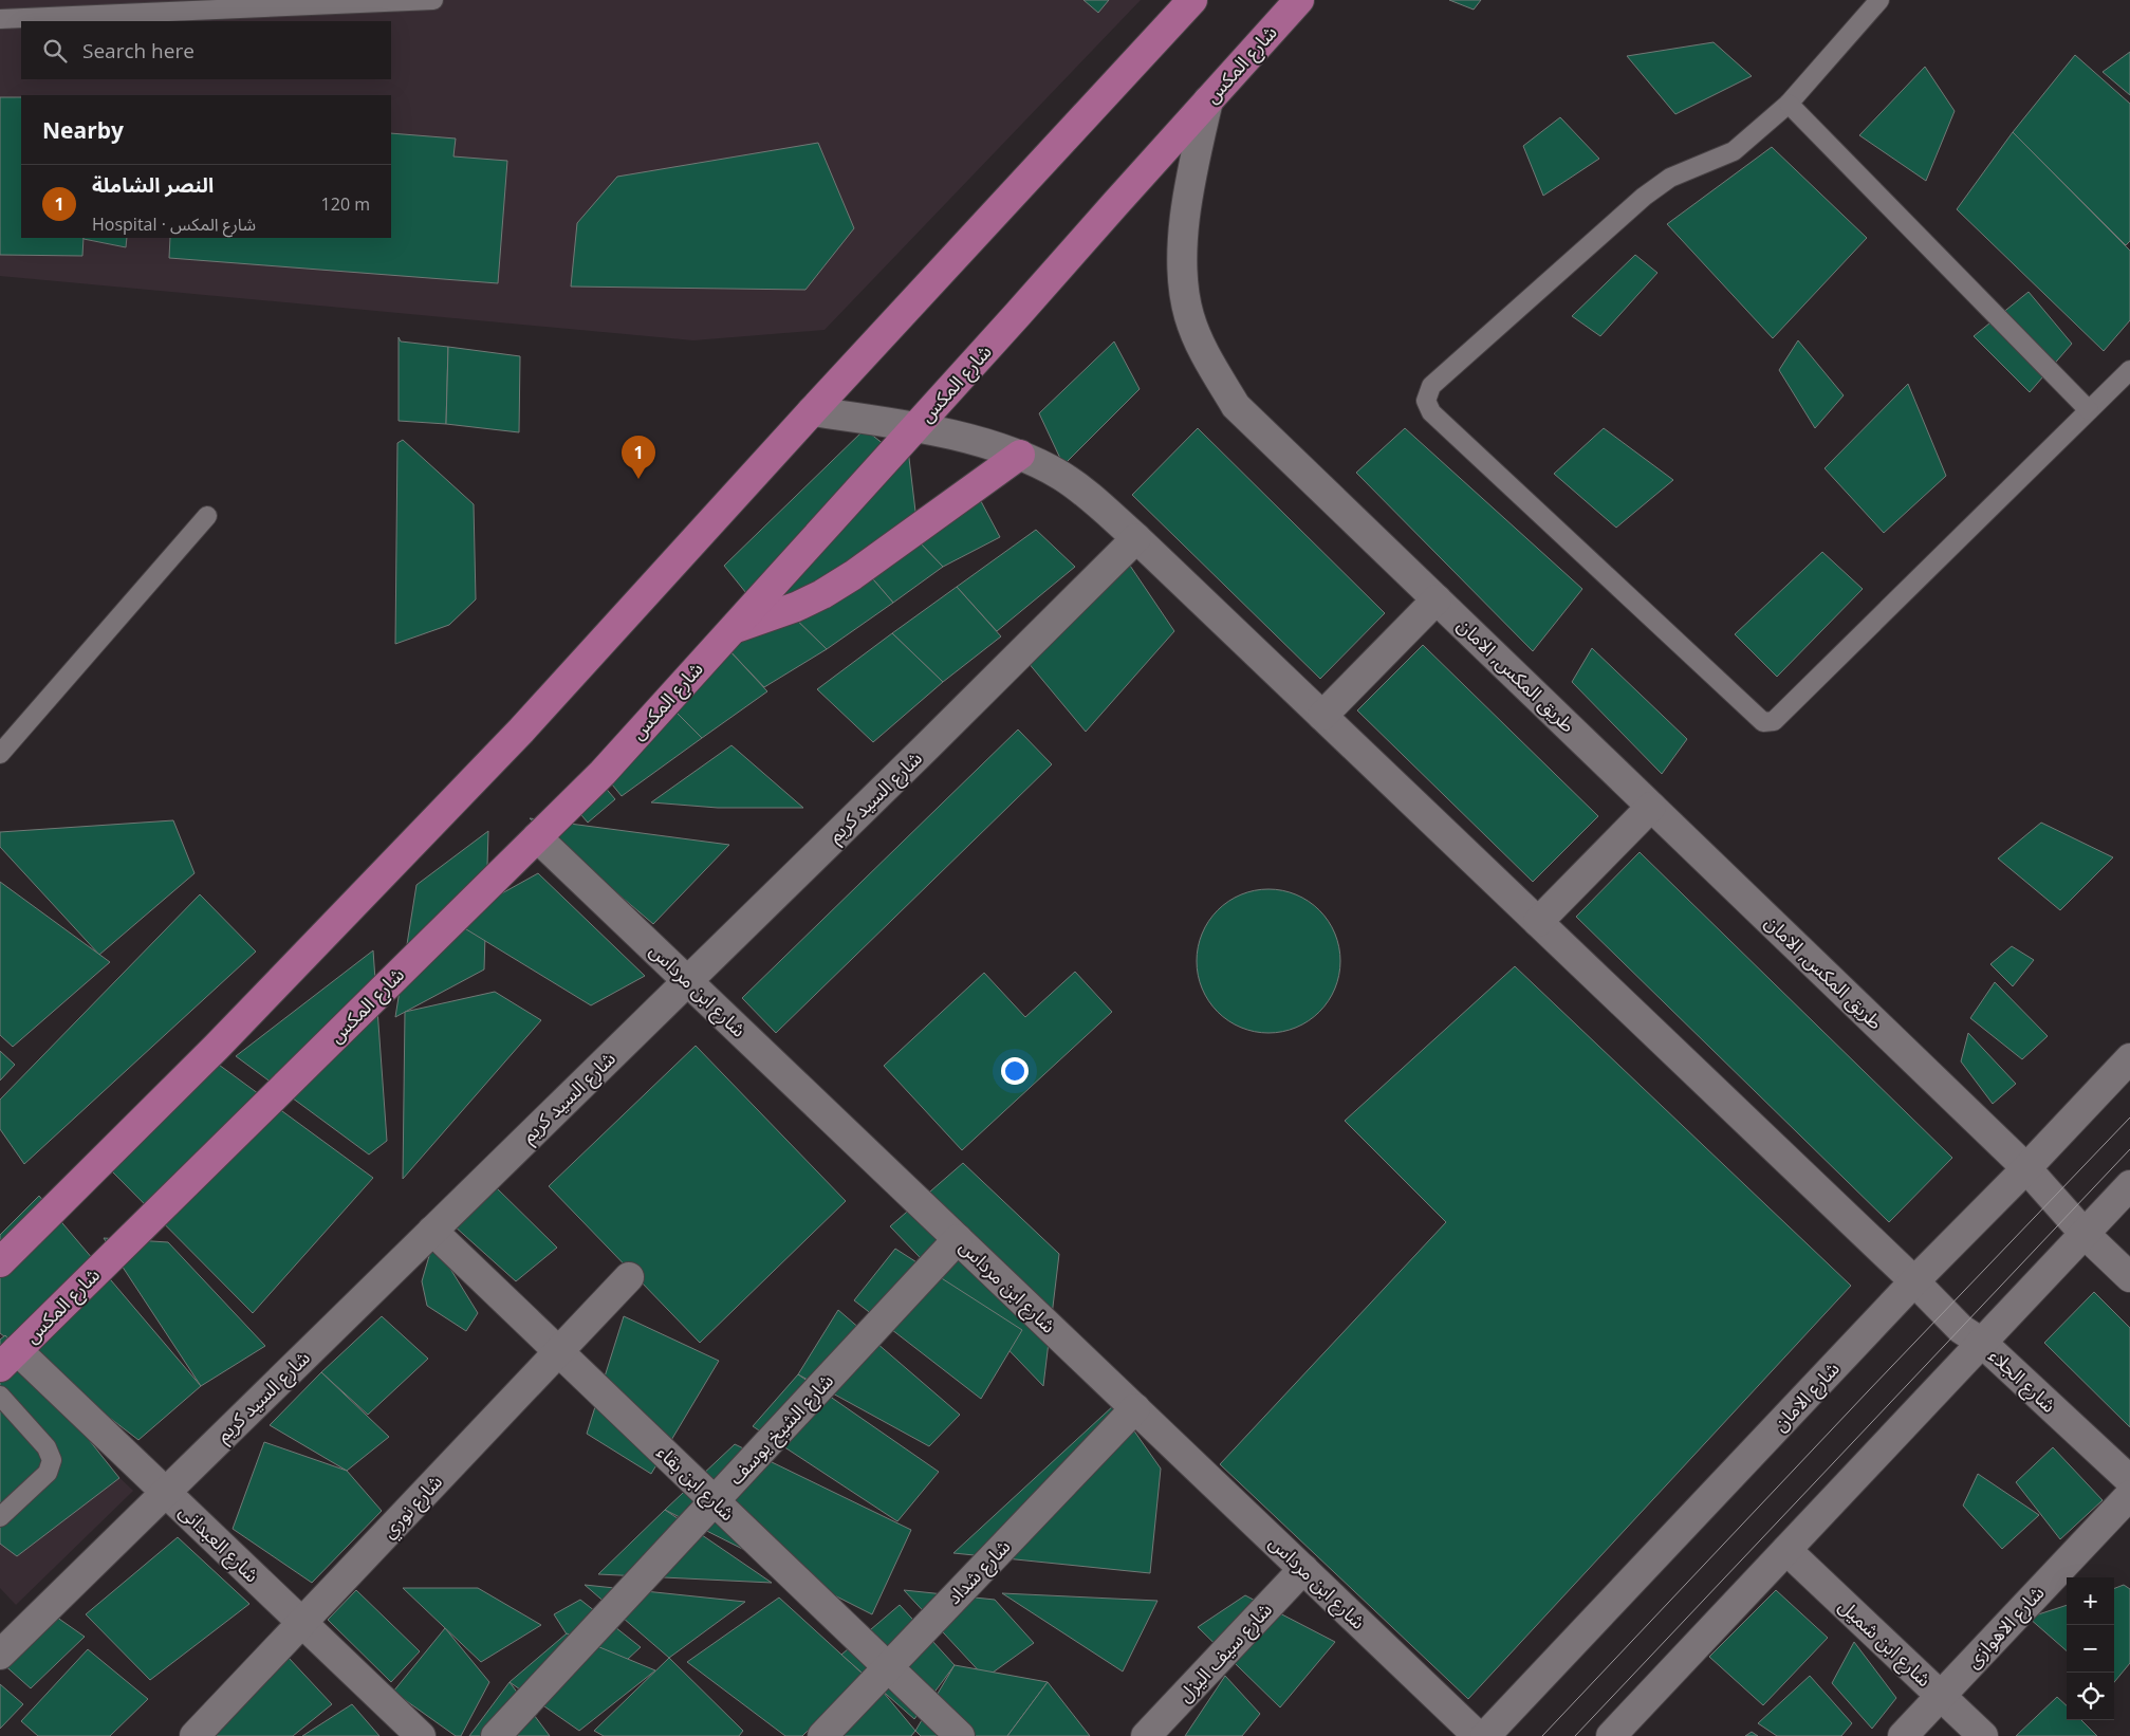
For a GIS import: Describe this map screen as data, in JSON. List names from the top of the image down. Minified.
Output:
{"streets":{"main road":["شارع المكس"],"street":["طريق المكس, الامان","شارع السيد كريم","شارع ابن مرداس","شارع الجلاء","شارع الامان","شارع الشيخ يوسف","شارع ابن بقاء","شارع نوري","شارع العبدانى","شارع شداد","شارع الاهوازى","شارع ابن شميل","شارع سيف اليزل"]},"crossings":[["شارع المكس","طريق المكس, الامان"],["شارع المكس","شارع ابن مرداس"],["شارع المكس","شارع العبدانى"],["طريق المكس, الامان","شارع الامان"],["شارع السيد كريم","شارع ابن مرداس"],["شارع السيد كريم","شارع ابن بقاء"],["شارع السيد كريم","شارع العبدانى"],["شارع ابن مرداس","شارع الشيخ يوسف"],["شارع ابن مرداس","شارع شداد"],["شارع ابن مرداس","شارع سيف اليزل"],["شارع الجلاء","شارع الامان"],["شارع الشيخ يوسف","شارع ابن بقاء"],["شارع ابن بقاء","شارع نوري"],["شارع ابن بقاء","شارع شداد"],["شارع نوري","شارع العبدانى"],["شارع الاهوازى","شارع ابن شميل"]],"page":{"search":"Search here","heading":"Nearby","list":[{"mark":"1","name":"النصر الشاملة","note":"Hospital · شارع المكس","value":"120 m"}],"pins":"1","map_buttons":["+","−"]}}
